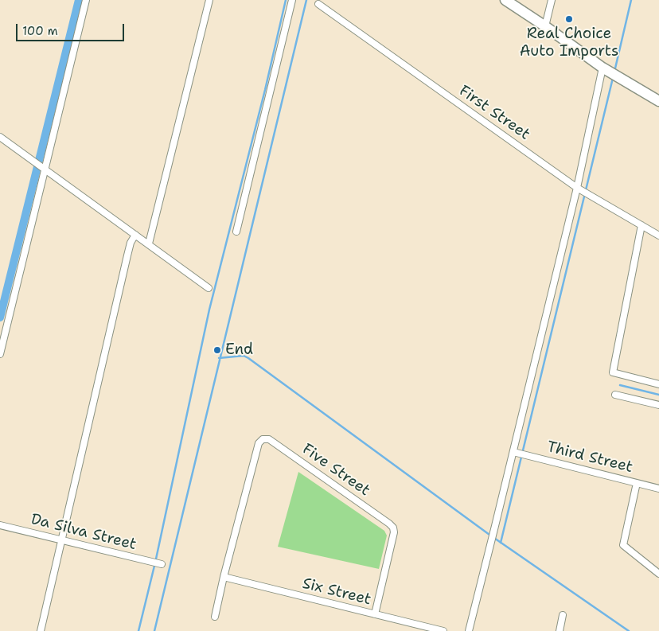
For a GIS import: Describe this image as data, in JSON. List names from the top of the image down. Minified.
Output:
{"streets":{"street":["First Street","Third Street","Five Street","Da Silva Street","Six Street"]},"crossings":[["Five Street","Six Street"]],"places":["Real Choice Auto Imports","End"],"scale_bar":"100 m"}
